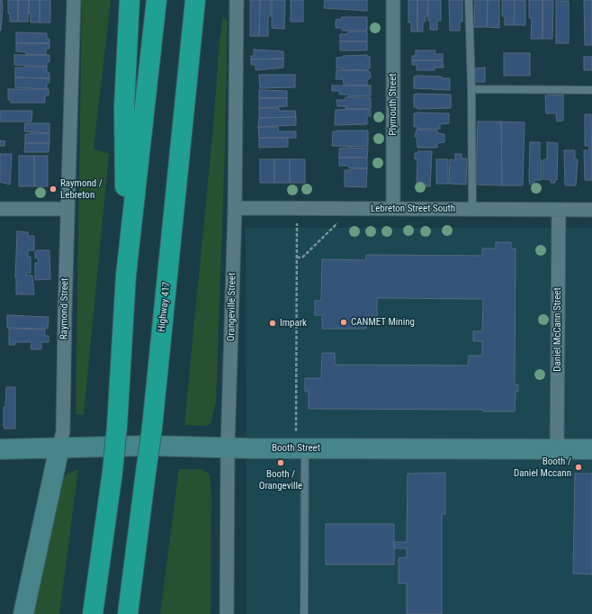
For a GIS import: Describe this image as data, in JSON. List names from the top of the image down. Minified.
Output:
{"streets":{"highway":["Highway 417"],"main road":["Raymond Street","Booth Street"],"street":["Plymouth Street","Lebreton Street South","Orangeville Street","Daniel McCann Street"]},"crossings":[["Plymouth Street","Lebreton Street South"],["Lebreton Street South","Orangeville Street"],["Lebreton Street South","Daniel McCann Street"],["Orangeville Street","Booth Street"],["Raymond Street","Booth Street"],["Daniel McCann Street","Booth Street"]],"places":["Raymond / Lebreton","CANMET Mining","Impark","Booth / Orangeville","Booth / Daniel Mccann"]}
